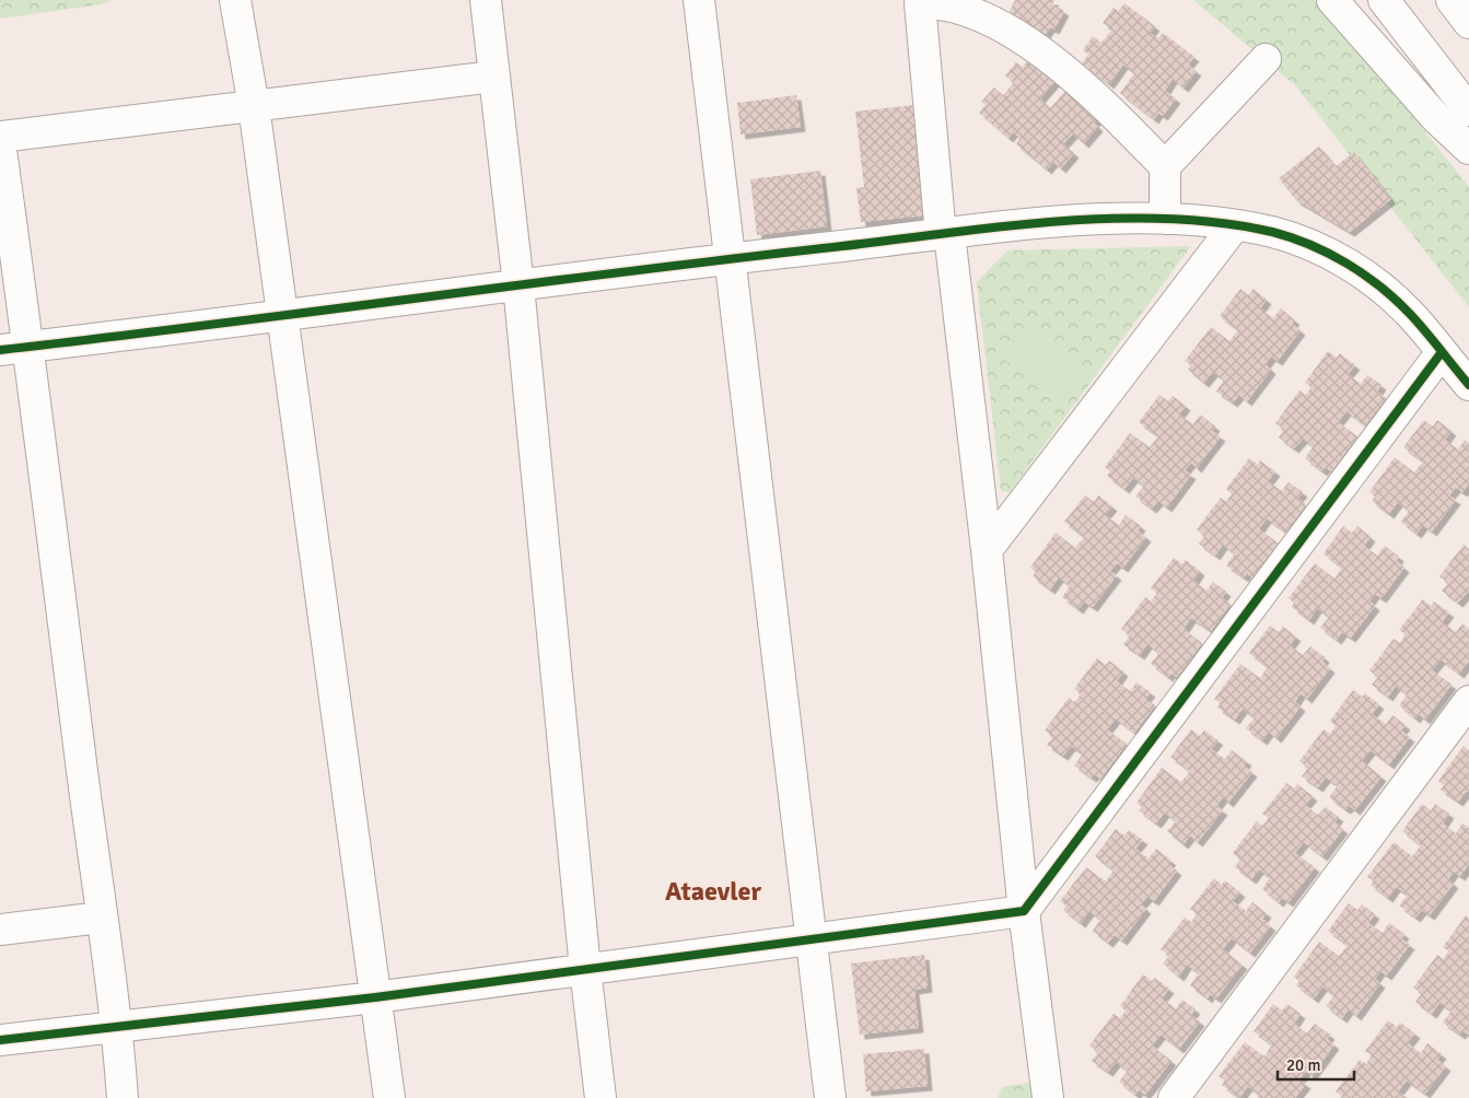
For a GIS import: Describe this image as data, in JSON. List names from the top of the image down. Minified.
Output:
{"districts":["Ataevler"],"scale_bar":"20 m"}
